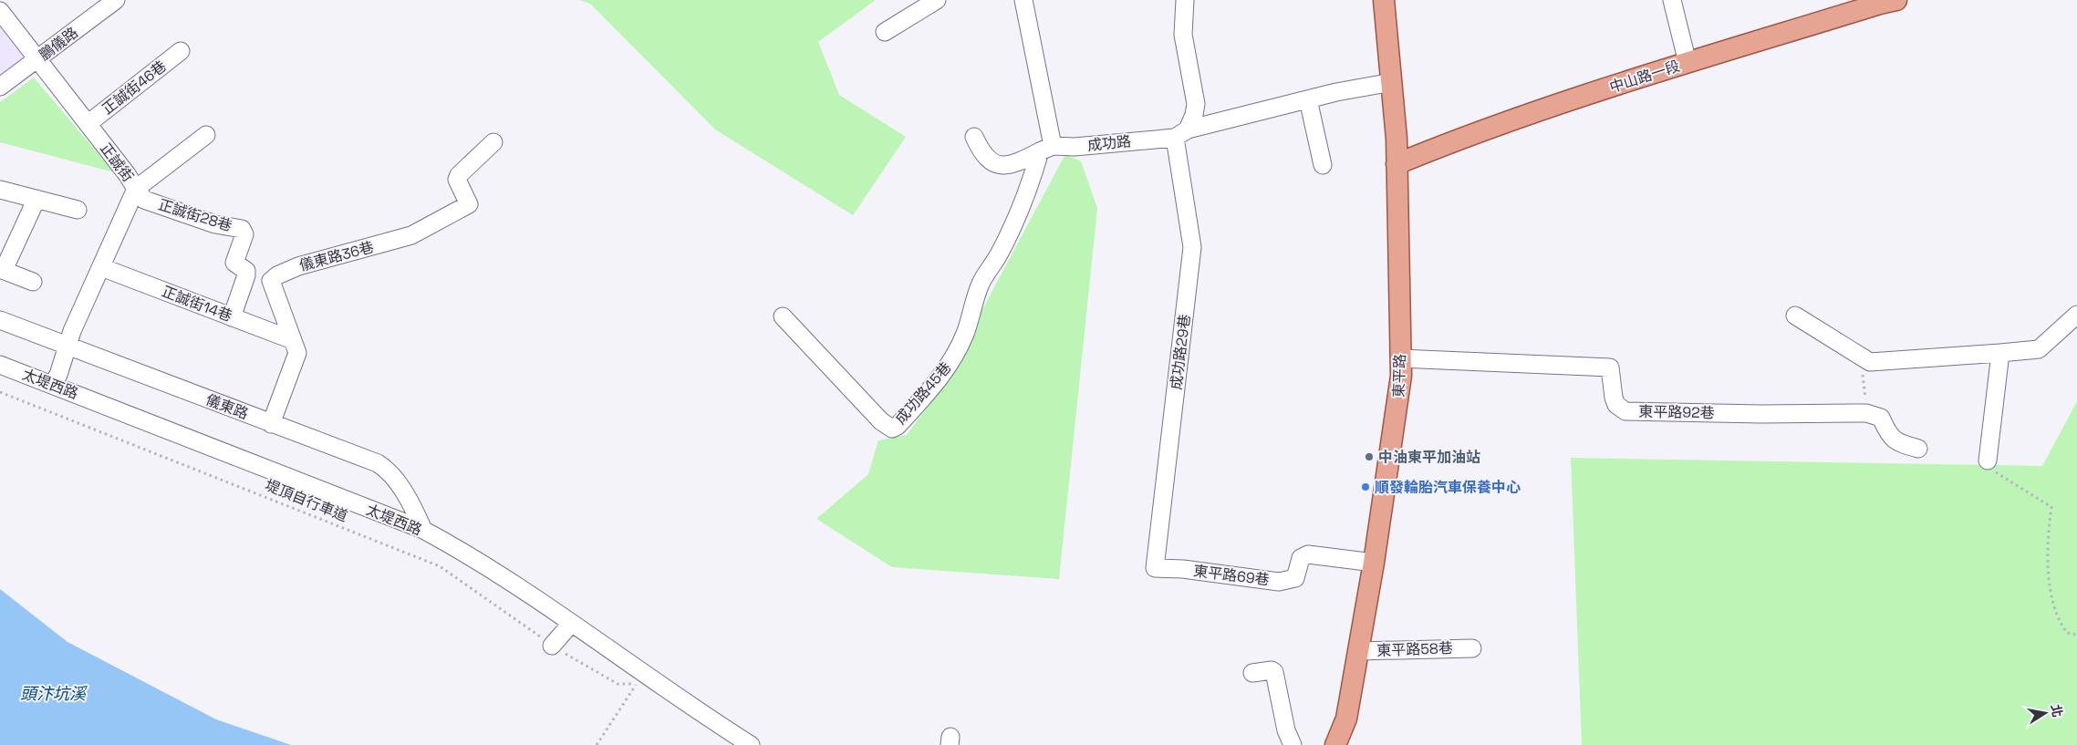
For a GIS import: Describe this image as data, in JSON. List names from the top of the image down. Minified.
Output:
{"streets":{"main road":["中山路一段","東平路"],"street":["鵬儀路","正誠街46巷","成功路","正誠街","正誠街28巷","儀東路36巷","正誠街14巷","成功路29巷","太堤西路","成功路45巷","儀東路","東平路92巷","東平路69巷","東平路58巷"],"path":["堤頂自行車道"]},"crossings":[["鵬儀路","正誠街"],["中山路一段","東平路"],["正誠街46巷","正誠街"],["成功路","成功路29巷"],["成功路","東平路"],["成功路","成功路45巷"],["正誠街","正誠街28巷"],["正誠街","正誠街14巷"],["正誠街","太堤西路"],["正誠街","儀東路"],["正誠街28巷","正誠街14巷"],["儀東路36巷","正誠街14巷"],["儀東路36巷","儀東路"],["成功路29巷","東平路69巷"],["東平路","東平路92巷"],["東平路","東平路69巷"],["東平路","東平路58巷"],["太堤西路","儀東路"]],"water":["頭汴坑溪"],"places":["中油東平加油站","順發輪胎汽車保養中心"],"north":"right"}
